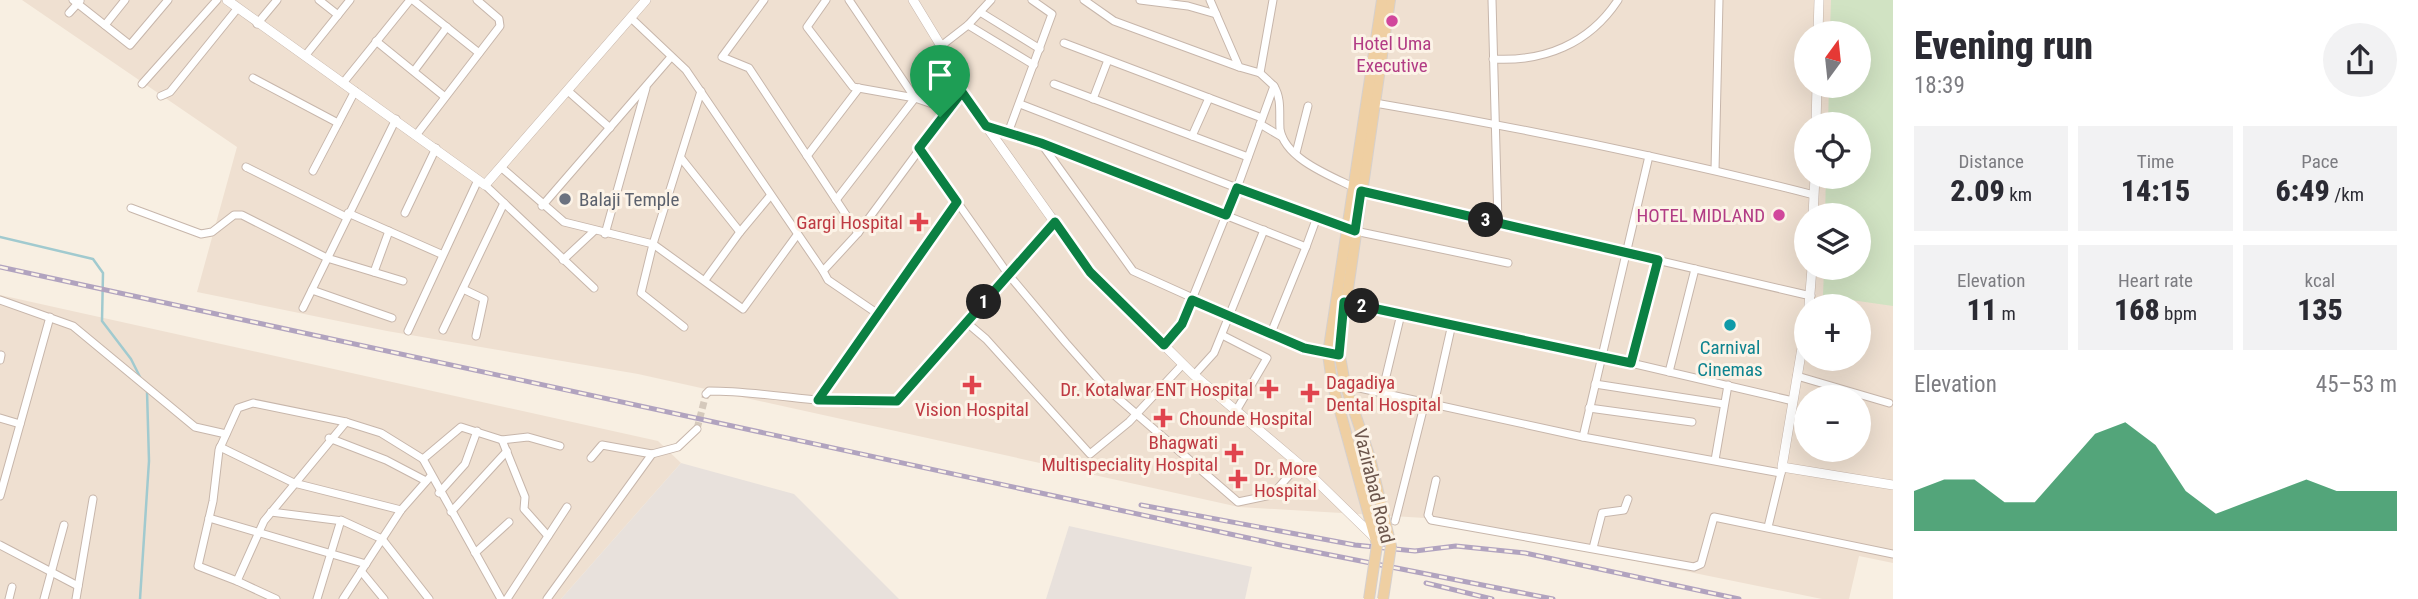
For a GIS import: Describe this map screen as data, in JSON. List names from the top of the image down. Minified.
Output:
{"streets":{"main road":["Vazirabad Road"]},"places":{"other":["Hotel Uma Executive","Balaji Temple","HOTEL MIDLAND","Carnival Cinemas"],"health":["Gargi Hospital","Vision Hospital","Dr. Kotalwar ENT Hospital","Dagadiya Dental Hospital","Chounde Hospital","Bhagwati Multispeciality Hospital","Dr. More Hospital"]},"north":"top","page":{"heading":["Evening run","18:39"],"map_buttons":["+","−"],"stats":[["Distance","2.09 km"],["Time","14:15"],["Pace","6:49 /km"],["Elevation","11 m"],["Heart rate","168 bpm"],["kcal","135"]],"pins":["3","1","2"],"chart":["Elevation","45–53 m"]}}
